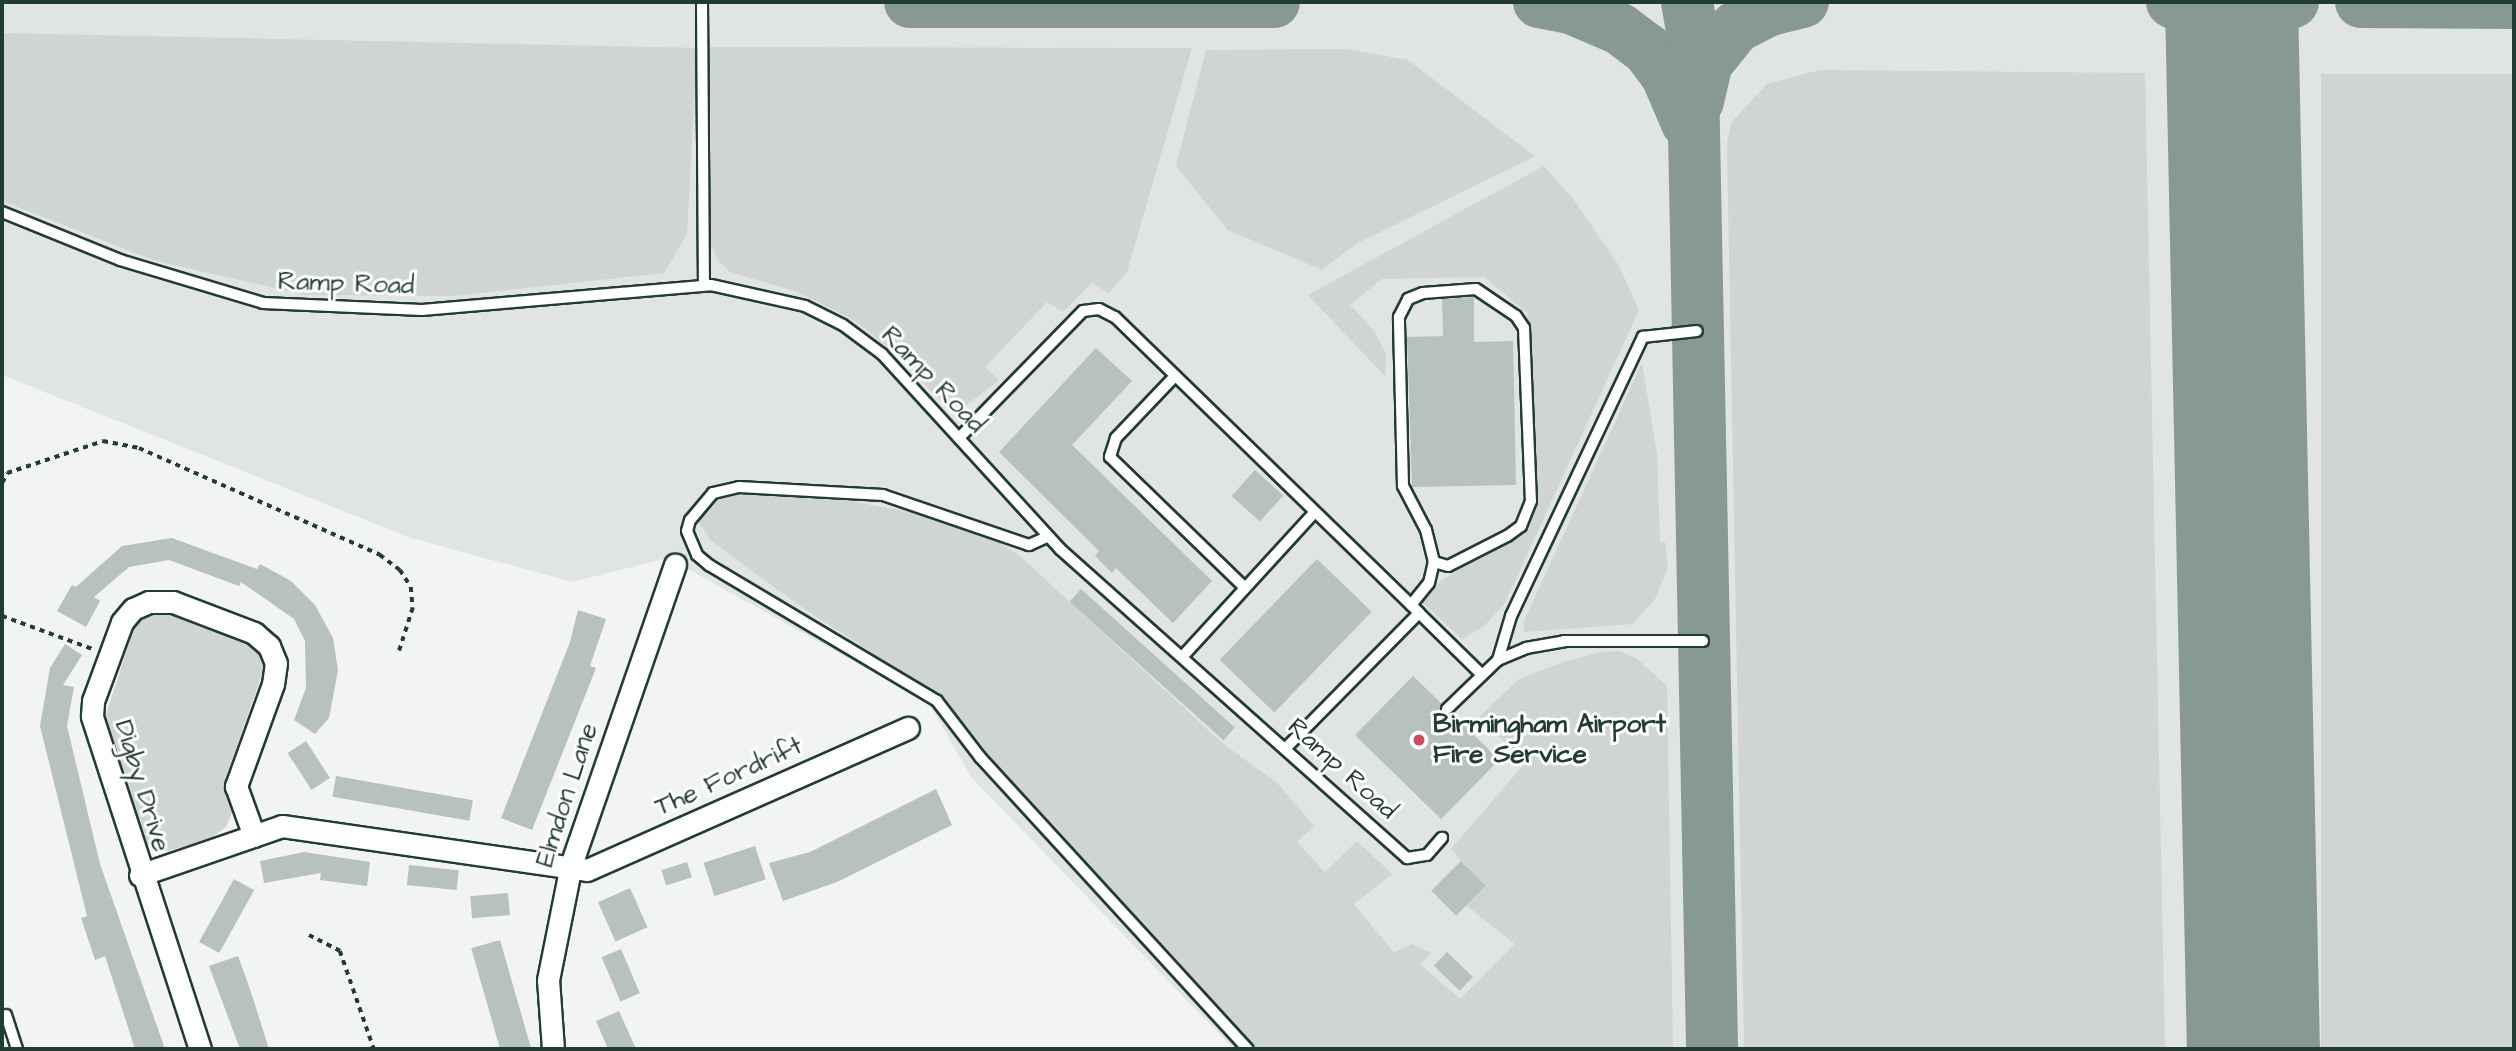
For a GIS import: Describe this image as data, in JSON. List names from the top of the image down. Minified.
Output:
{"streets":{"street":["The Fordrift","Digby Drive","Elmdon Lane"],"lane":["Ramp Road"]},"crossings":[["The Fordrift","Digby Drive"],["The Fordrift","Elmdon Lane"],["Digby Drive","Elmdon Lane"]],"places":["Birmingham Airport Fire Service"]}
